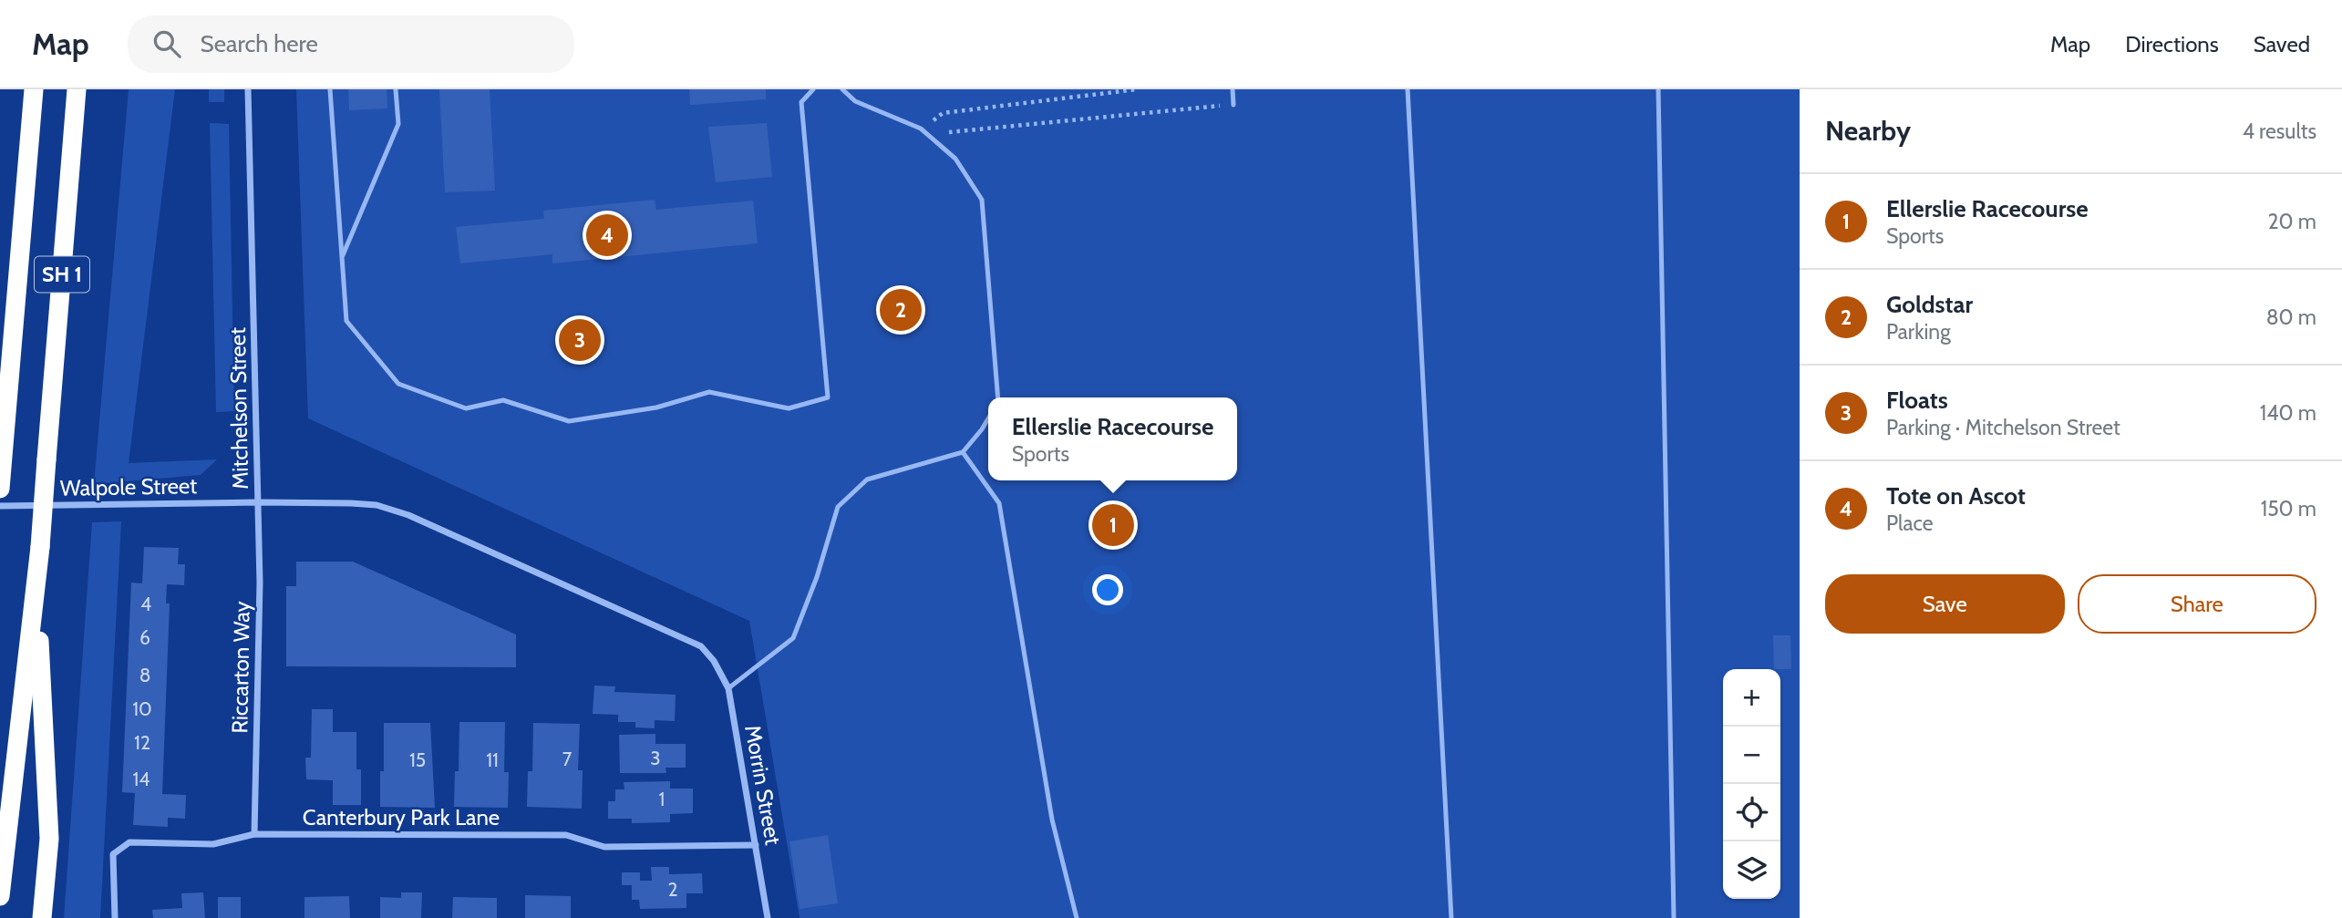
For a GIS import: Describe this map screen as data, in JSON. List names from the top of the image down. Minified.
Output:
{"streets":{"highway":["SH 1"],"street":["Mitchelson Street","Walpole Street","Riccarton Way","Morrin Street","Canterbury Park Lane"]},"crossings":[["Mitchelson Street","Walpole Street"],["Mitchelson Street","Riccarton Way"],["Mitchelson Street","Morrin Street"],["Walpole Street","Riccarton Way"],["Riccarton Way","Canterbury Park Lane"],["Morrin Street","Canterbury Park Lane"]],"house_numbers":["4","6","8","10","12","3","7","15","11","14","1","2"],"page":{"header":"Map","search":"Search here","nav":["Map","Directions","Saved"],"heading":["Nearby","4 results"],"list":[{"mark":"1","name":"Ellerslie Racecourse","note":"Sports","value":"20 m"},{"mark":"2","name":"Goldstar","note":"Parking","value":"80 m"},{"mark":"3","name":"Floats","note":"Parking · Mitchelson Street","value":"140 m"},{"mark":"4","name":"Tote on Ascot","note":"Place","value":"150 m"}],"pins":["4","2","3","1"],"popup":["Ellerslie Racecourse","Sports"],"buttons":["Save","Share"],"map_buttons":["+","−"]}}
